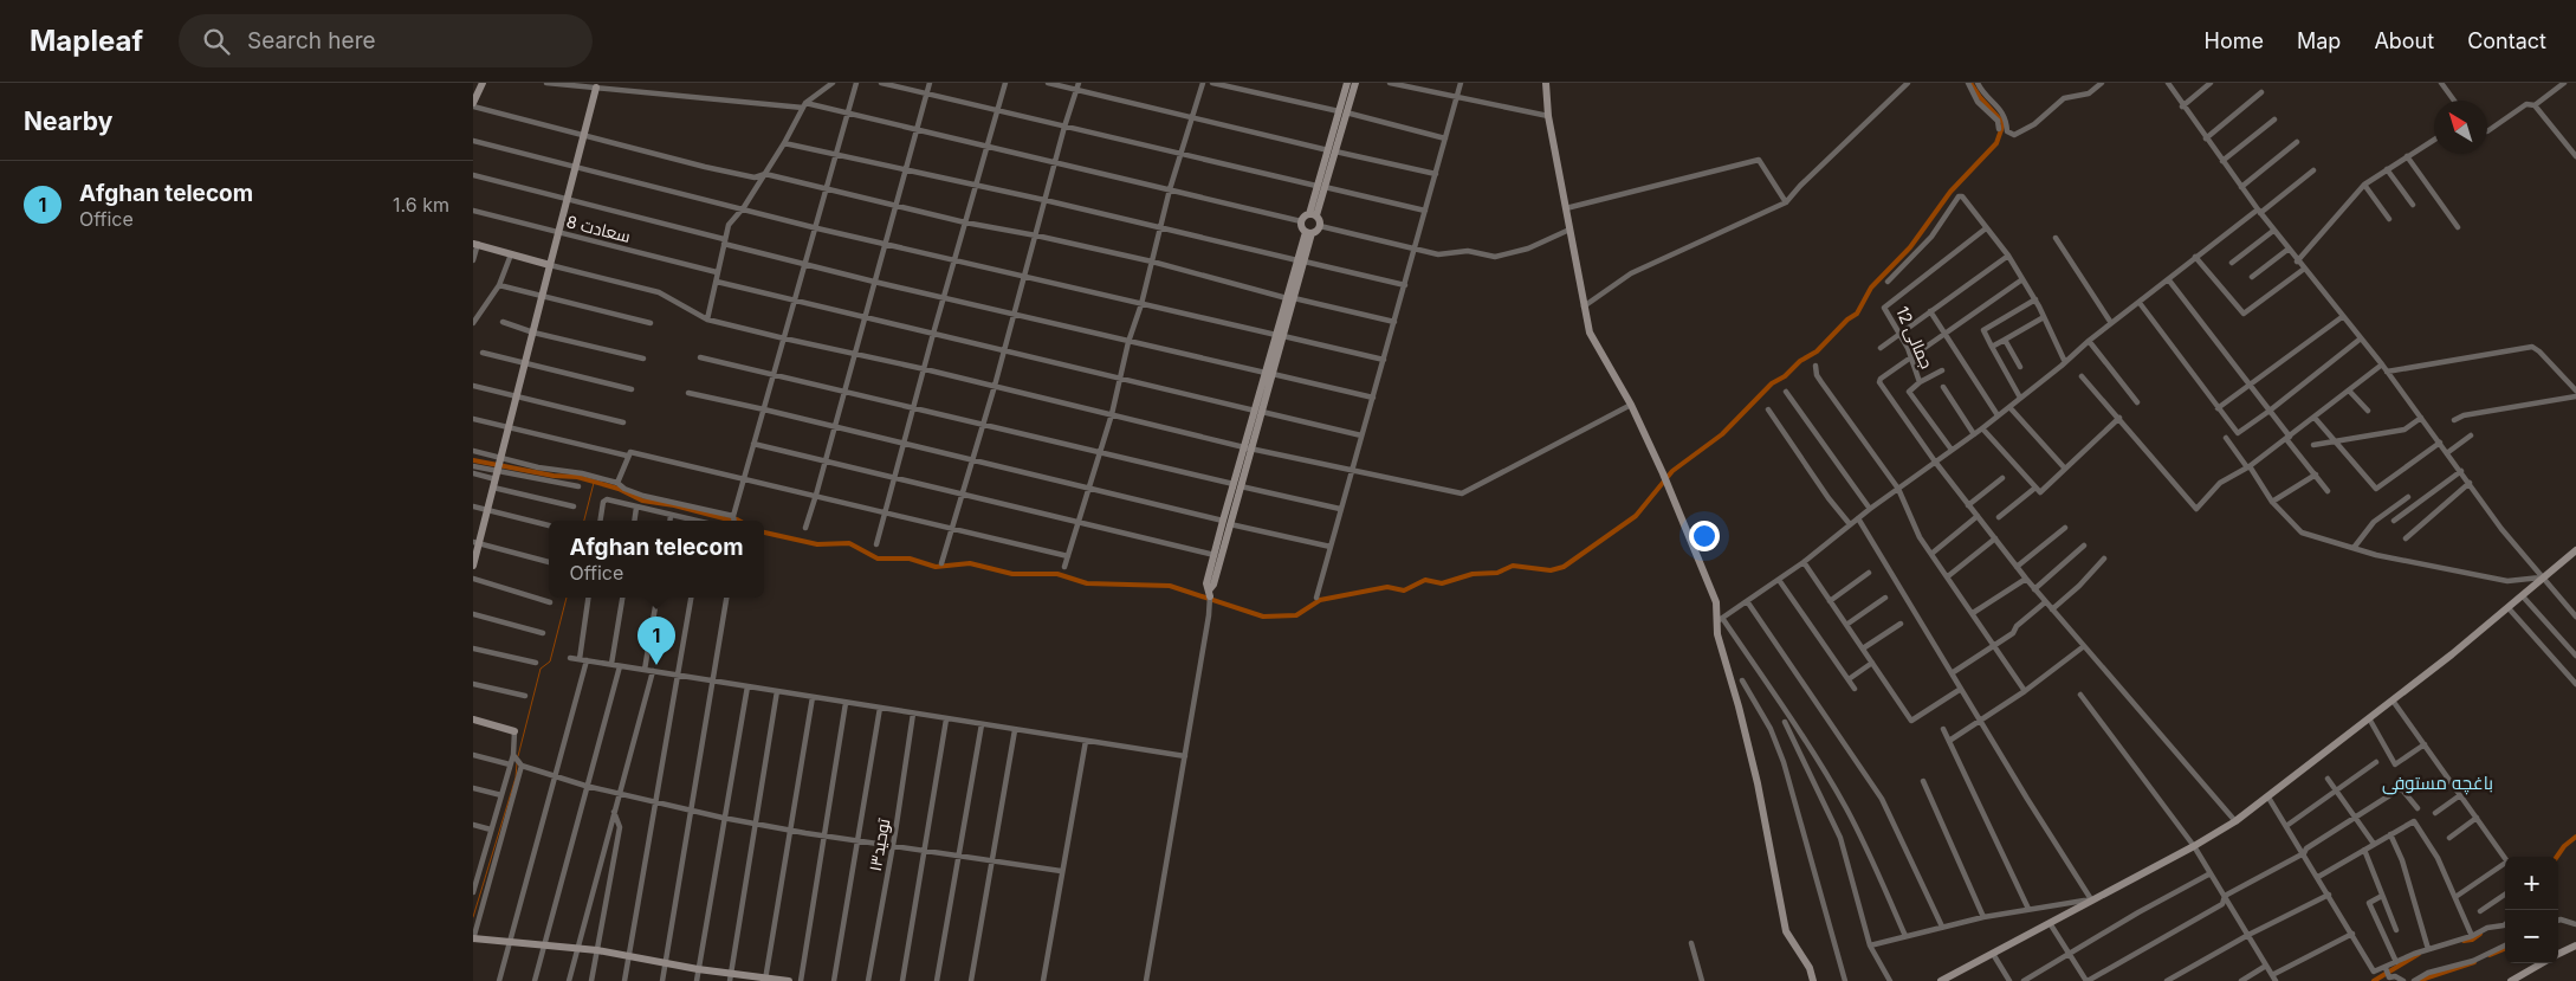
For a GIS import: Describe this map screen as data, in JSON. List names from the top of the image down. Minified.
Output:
{"streets":{"street":["سعادت 8","جمالی 12","توحید۱۳"]},"districts":["باغچه مستوفی"],"north":"top left","page":{"header":"Mapleaf","search":"Search here","nav":["Home","Map","About","Contact"],"heading":"Nearby","list":[{"mark":"1","name":"Afghan telecom","note":"Office","value":"1.6 km"}],"popup":["Afghan telecom","Office"],"pins":"1","map_buttons":["+","−"]}}
